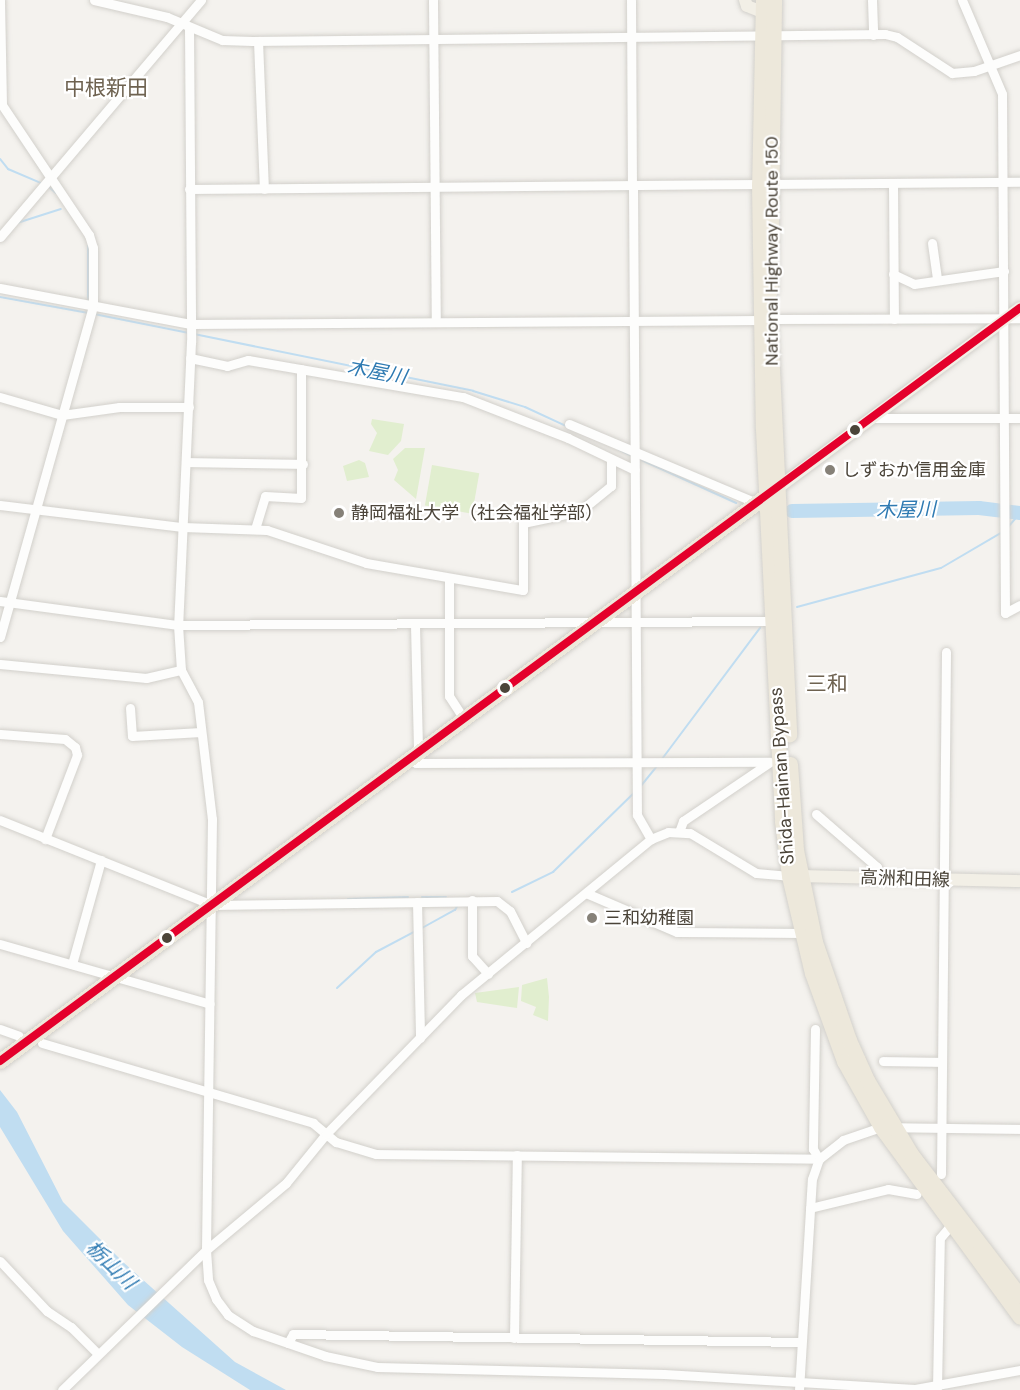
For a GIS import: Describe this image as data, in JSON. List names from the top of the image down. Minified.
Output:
{"streets":{"highway":["National Highway Route 150","Shida-Hainan Bypass"],"main road":["高洲和田線"]},"crossings":[["National Highway Route 150","Shida-Hainan Bypass"],["Shida-Hainan Bypass","高洲和田線"]],"districts":["中根新田","三和"],"water":["木屋川","栃山川"],"places":["しずおか信用金庫","静岡福祉大学（社会福祉学部）","三和幼稚園"]}
